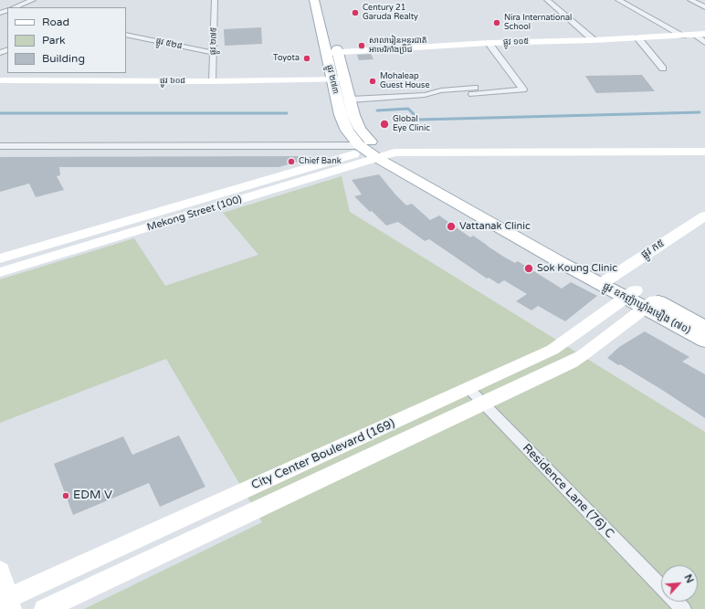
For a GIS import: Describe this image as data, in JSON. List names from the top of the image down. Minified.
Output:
{"streets":{"main road":["ផ្លូវ ២៧៣","ផ្លូវ ឧកញ៉ាឃ្លាំងមឿង (៧០)"],"street":["ផ្លូវ ២៧៥","ផ្លូវ ១០៥","ផ្លូវ ៥២៨","ផ្លូវ ៦០៨","Mekong Street (100)","ផ្លូវ ក៥","City Center Boulevard (169)","Residence Lane (76) C"]},"crossings":[["ផ្លូវ ២៧៥","ផ្លូវ ៥២៨"],["ផ្លូវ ២៧៥","ផ្លូវ ៦០៨"],["ផ្លូវ ១០៥","ផ្លូវ ២៧៣"],["ផ្លូវ ២៧៣","ផ្លូវ ៦០៨"],["ផ្លូវ ២៧៣","Mekong Street (100)"],["ផ្លូវ ២៧៣","ផ្លូវ ឧកញ៉ាឃ្លាំងមឿង (៧០)"],["Mekong Street (100)","ផ្លូវ ឧកញ៉ាឃ្លាំងមឿង (៧០)"],["ផ្លូវ ក៥","ផ្លូវ ឧកញ៉ាឃ្លាំងមឿង (៧០)"],["ផ្លូវ ឧកញ៉ាឃ្លាំងមឿង (៧០)","City Center Boulevard (169)"],["City Center Boulevard (169)","Residence Lane (76) C"]],"places":["Century 21 Garuda Realty","Nira International School","សាលារៀនអន្តរជាតិ អាមេរិកាំងប្រ៊ីជ","Toyota","Mohaleap Guest House","Global Eye Clinic","Chief Bank","Vattanak Clinic","Sok Koung Clinic","EDM V"],"legend":["Road","Park","Building"],"north":"top right"}
